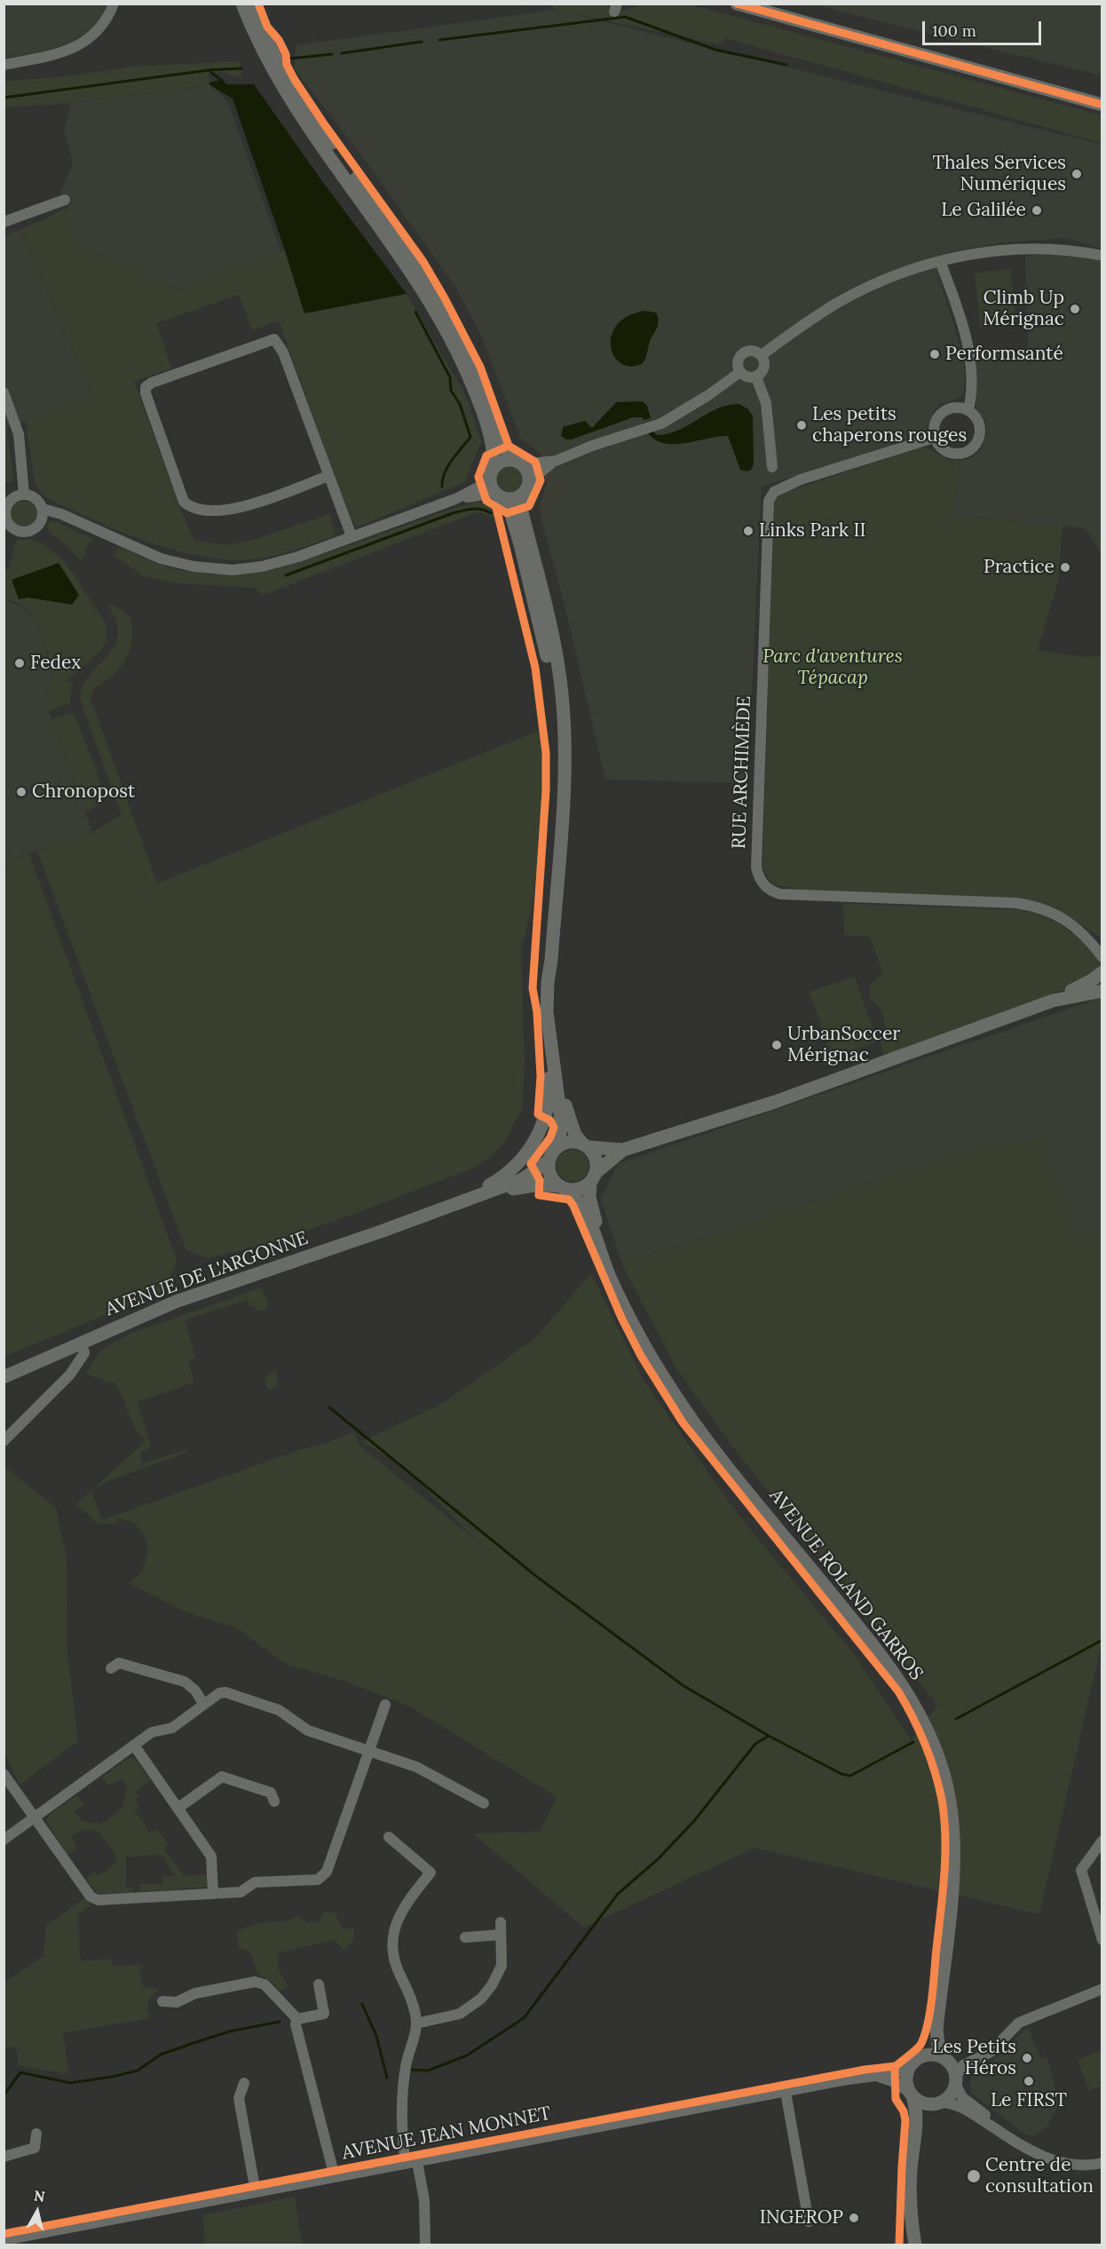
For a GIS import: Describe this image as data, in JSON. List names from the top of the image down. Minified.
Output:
{"streets":{"main road":["AVENUE DE L'ARGONNE","AVENUE ROLAND GARROS"],"street":["RUE ARCHIMÈDE"],"cycle path":["AVENUE JEAN MONNET"]},"crossings":[["AVENUE DE L'ARGONNE","AVENUE ROLAND GARROS"]],"parks":["Parc d'aventures Tépacap"],"places":["Thales Services Numériques","Le Galilée","Climb Up Mérignac","Performsanté","Les petits chaperons rouges","Links Park II","Practice","Fedex","Chronopost","UrbanSoccer Mérignac","Les Petits Héros","Le FIRST","Centre de consultation","INGEROP"],"scale_bar":"100 m","north":"top"}
